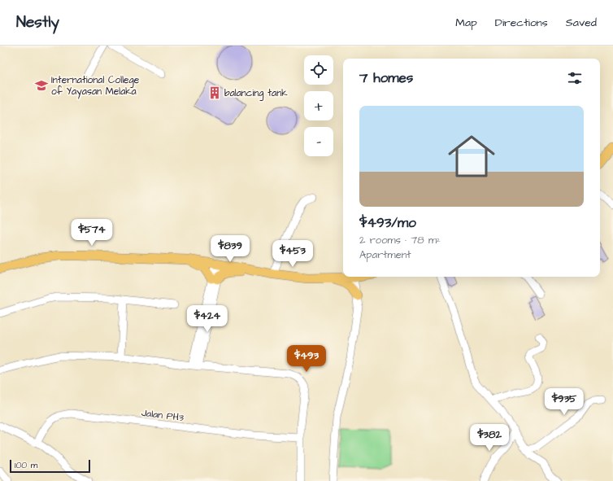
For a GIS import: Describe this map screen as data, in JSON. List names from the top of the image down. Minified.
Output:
{"streets":{"street":["Jalan PH3"]},"places":{"school or university":["International College of Yayasan Melaka"],"building":["balancing tank"]},"scale_bar":"100 m","page":{"header":"Nestly","nav":["Map","Directions","Saved"],"map_buttons":["+","−"],"heading":"7 homes","list":[{"name":"$493/mo","note":"2 rooms · 78 m² · Apartment"}],"price":["$574","$839","$453","$424","$493","$935","$382"],"scale":"100 m"}}
